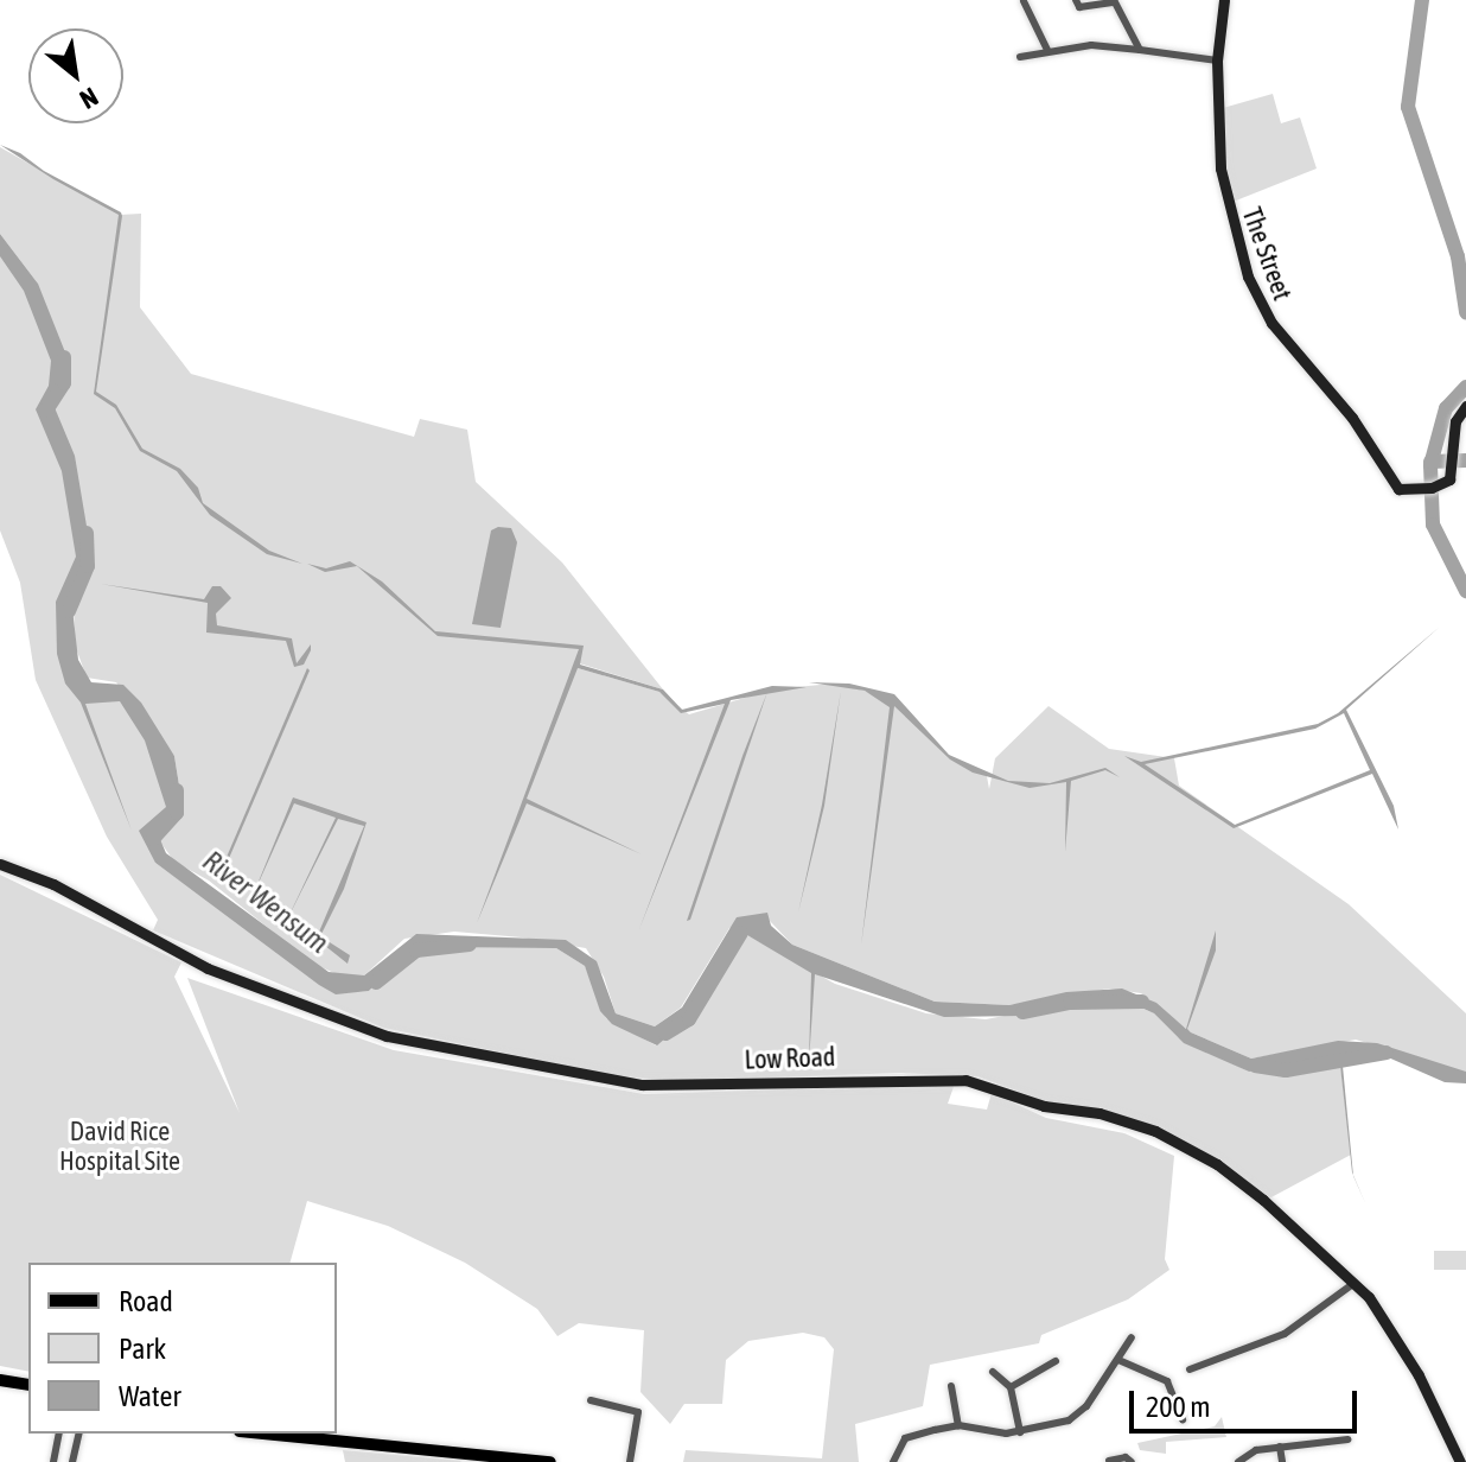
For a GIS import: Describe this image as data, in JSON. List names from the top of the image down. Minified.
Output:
{"streets":{"street":["The Street","Low Road"]},"water":["River Wensum"],"parks":["David Rice Hospital Site"],"legend":["Road","Park","Water"],"scale_bar":"200 m","north":"bottom right"}
